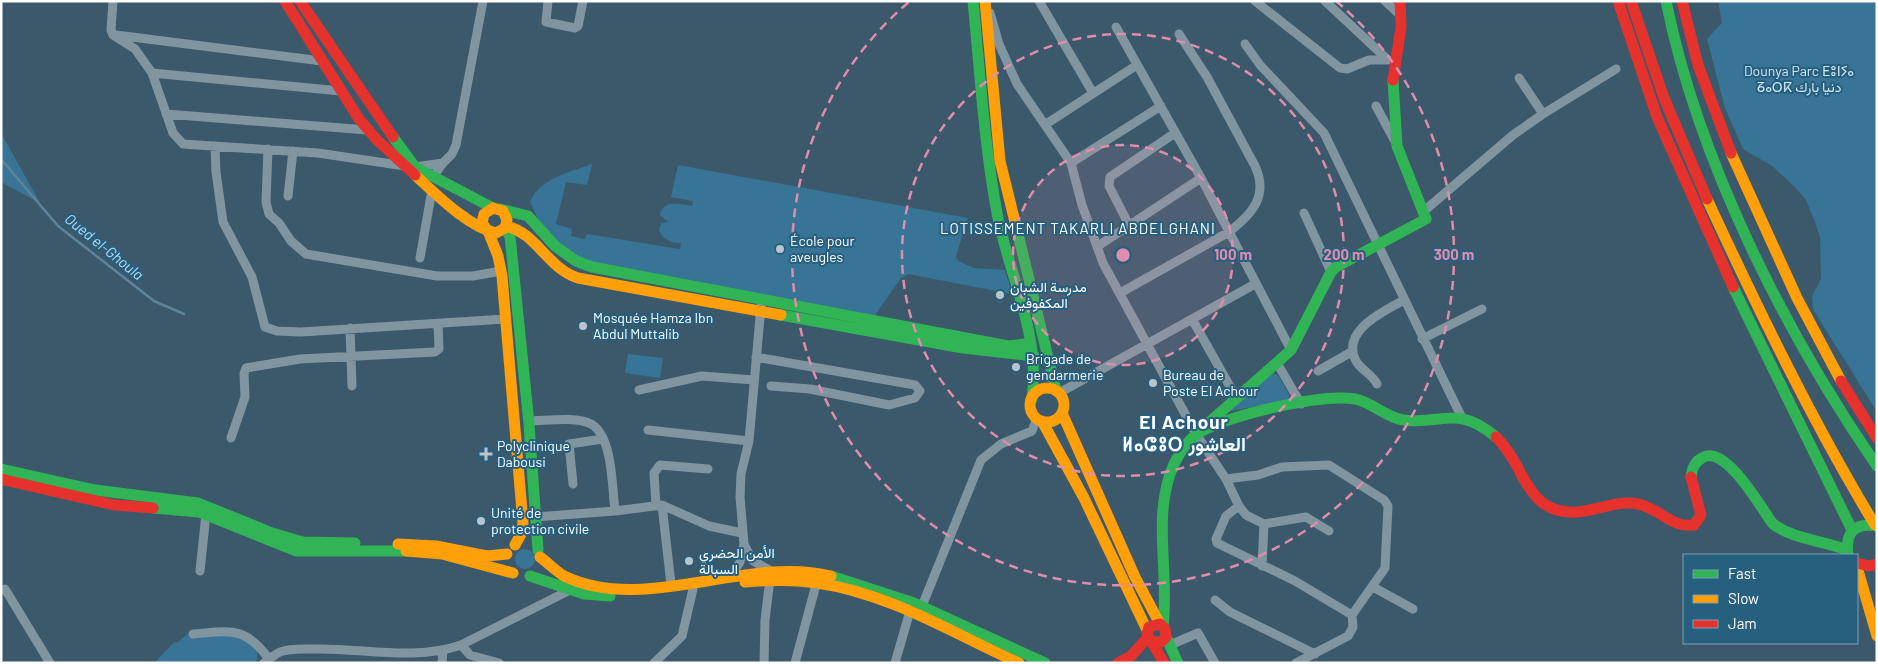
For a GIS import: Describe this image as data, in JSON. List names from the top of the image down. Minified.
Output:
{"districts":["LOTISSEMENT TAKARLI ABDELGHANI","El Achour ⵍⴰⵛⵓⵔ العاشور"],"water":["Oued el-Ghoula"],"parks":["Dounya Parc ⴹⵓⵏⵢⴰ ⵒⴰⵔⴽ دنيا بارك"],"places":{"other":["École pour aveugles","مدرسة الشبان المكفوفين","Mosquée Hamza Ibn Abdul Muttalib","Brigade de gendarmerie","Bureau de Poste El Achour","Unité de protection civile","الأمن الحضري السبالة"],"health":["Polyclinique Dabousi"]},"legend":["Fast","Slow","Jam"],"rings":["100 m","200 m","300 m"]}
